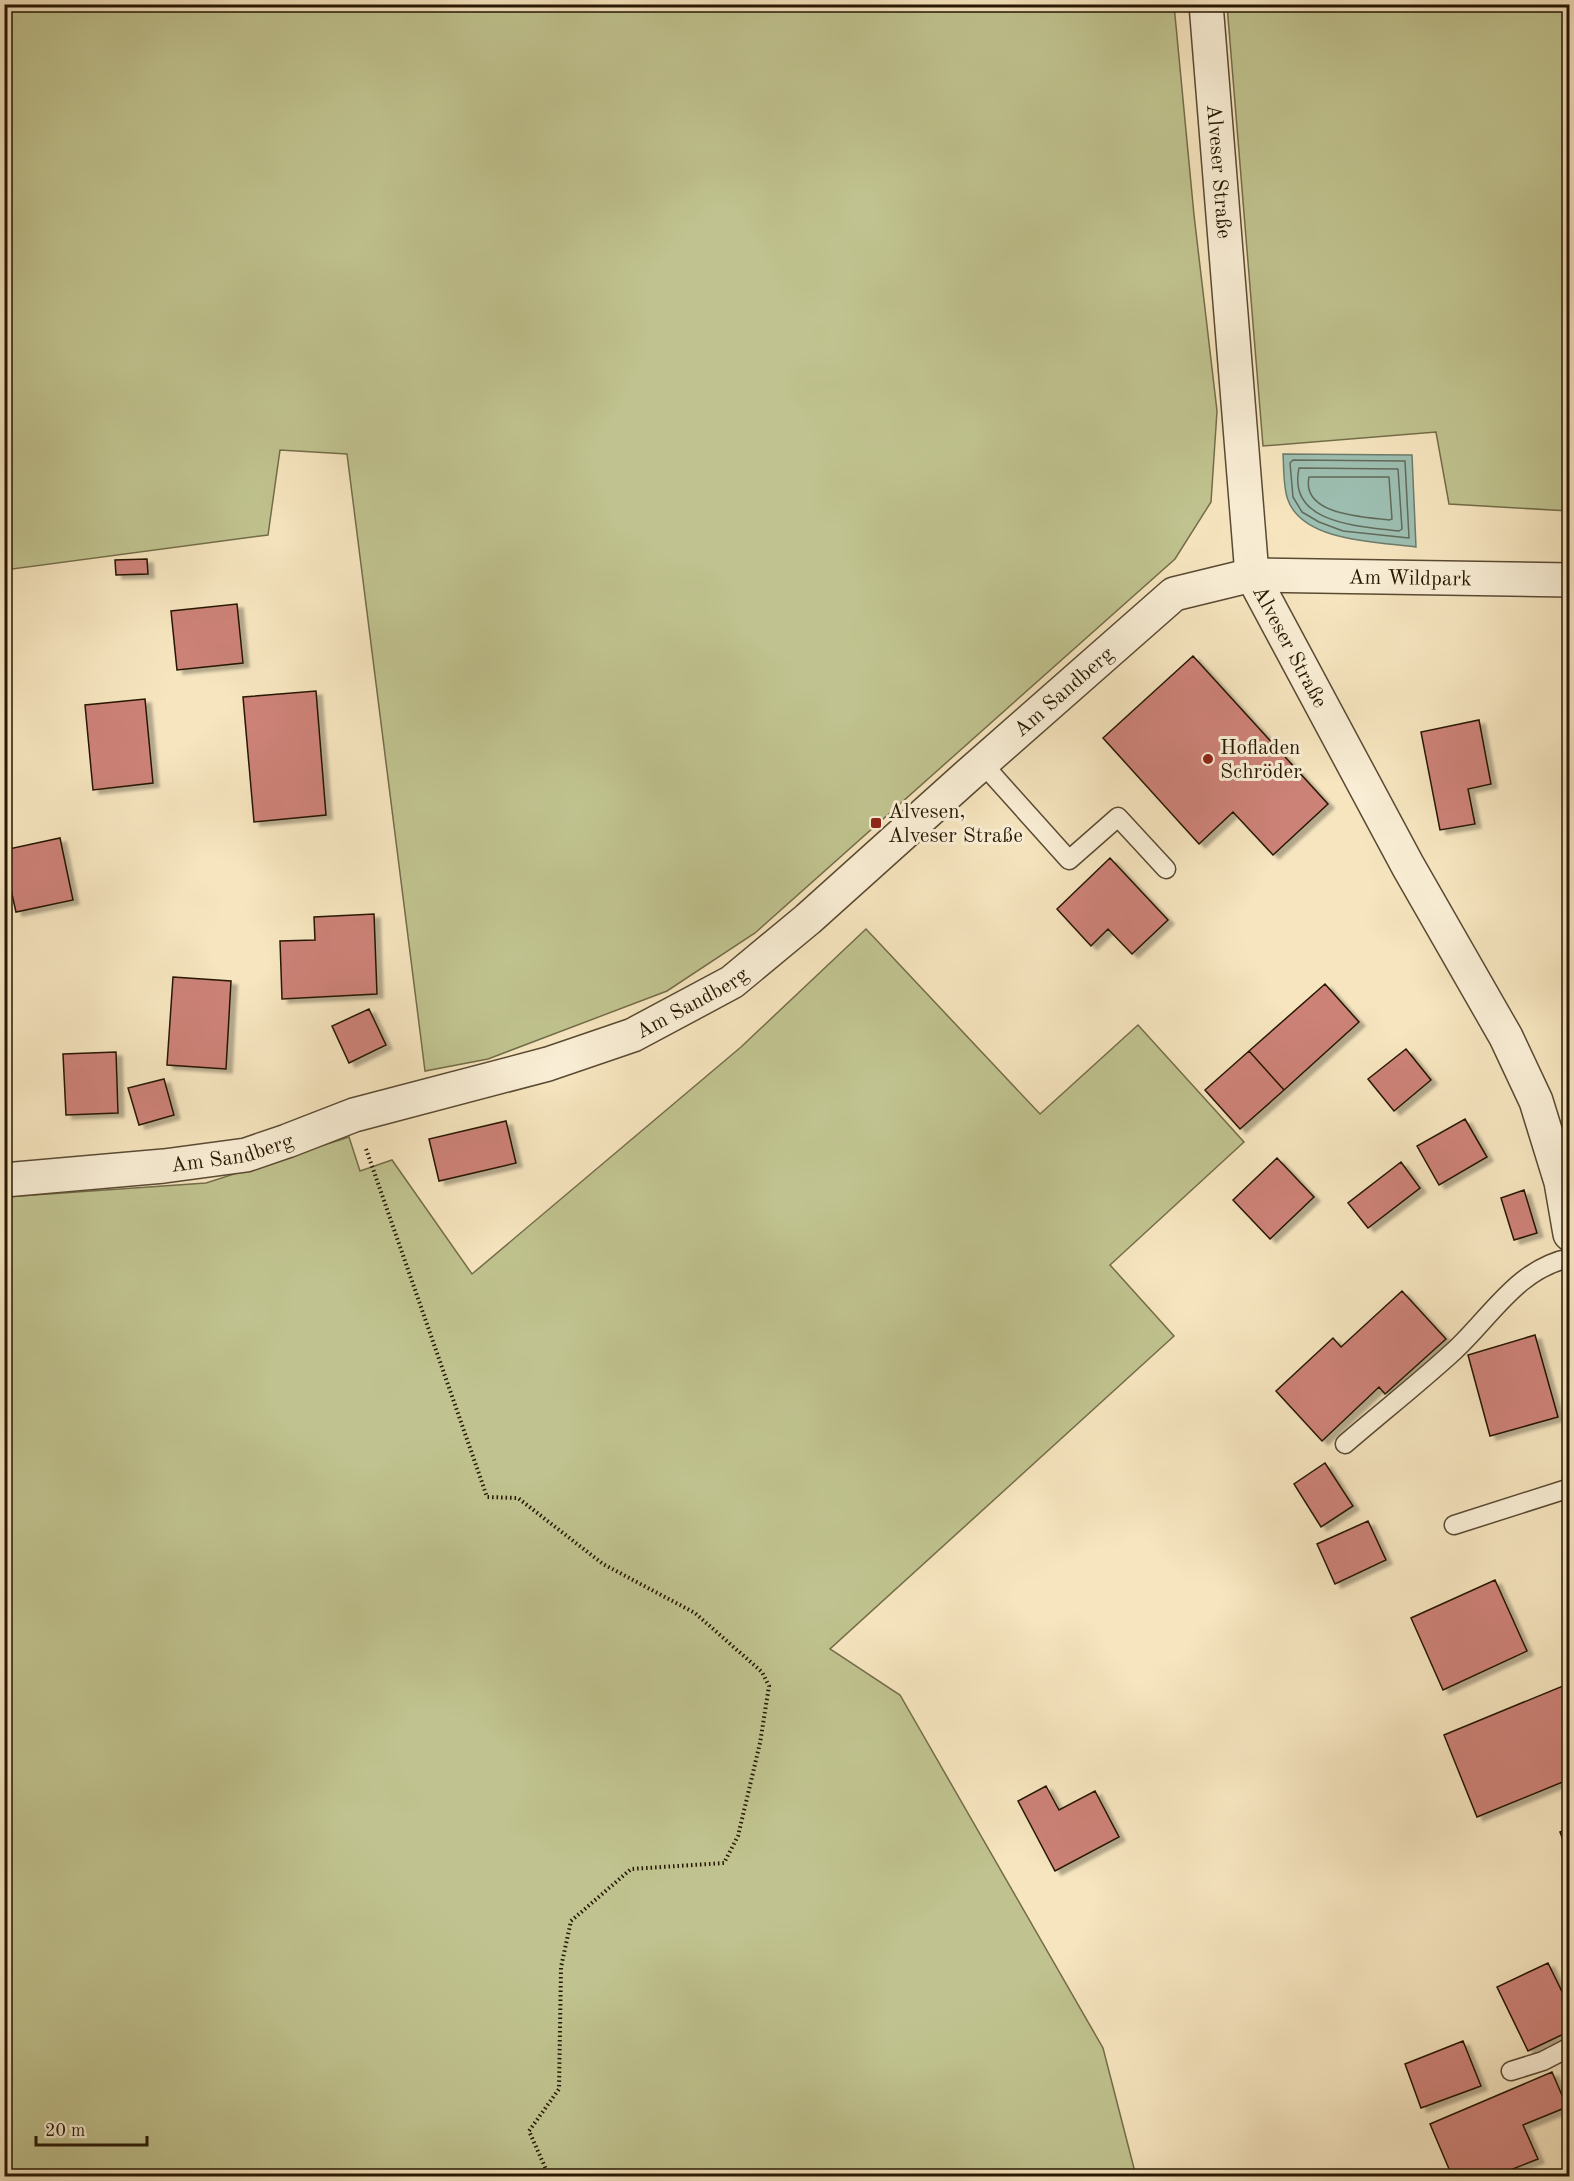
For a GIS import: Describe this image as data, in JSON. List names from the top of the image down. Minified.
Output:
{"streets":{"street":["Alveser Straße","Am Wildpark","Am Sandberg"]},"crossings":[["Alveser Straße","Am Wildpark"],["Alveser Straße","Am Sandberg"],["Am Wildpark","Am Sandberg"]],"places":{"other":["Hofladen Schröder"],"transit":["Alvesen, Alveser Straße"]},"scale_bar":"20 m"}
